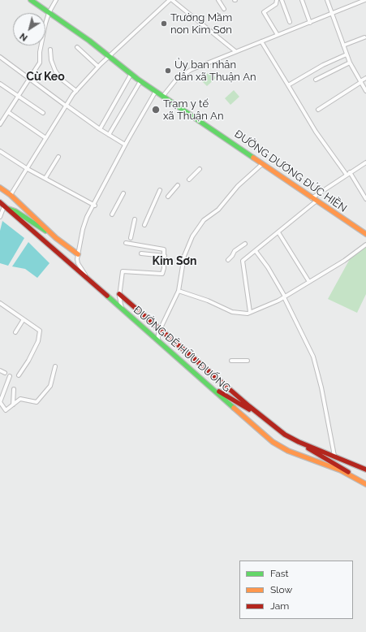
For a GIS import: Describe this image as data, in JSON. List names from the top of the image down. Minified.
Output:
{"streets":{"main road":["ĐƯỜNG DƯƠNG ĐỨC HIỀN","ĐƯỜNG ĐÊ HỮU ĐUỐNG"]},"districts":["Cừ Keo","Kim Sơn"],"places":["Trường Mầm non Kim Sơn","Ủy ban nhân dân xã Thuận An","Trạm y tế xã Thuận An"],"legend":["Fast","Slow","Jam"],"north":"bottom left"}
